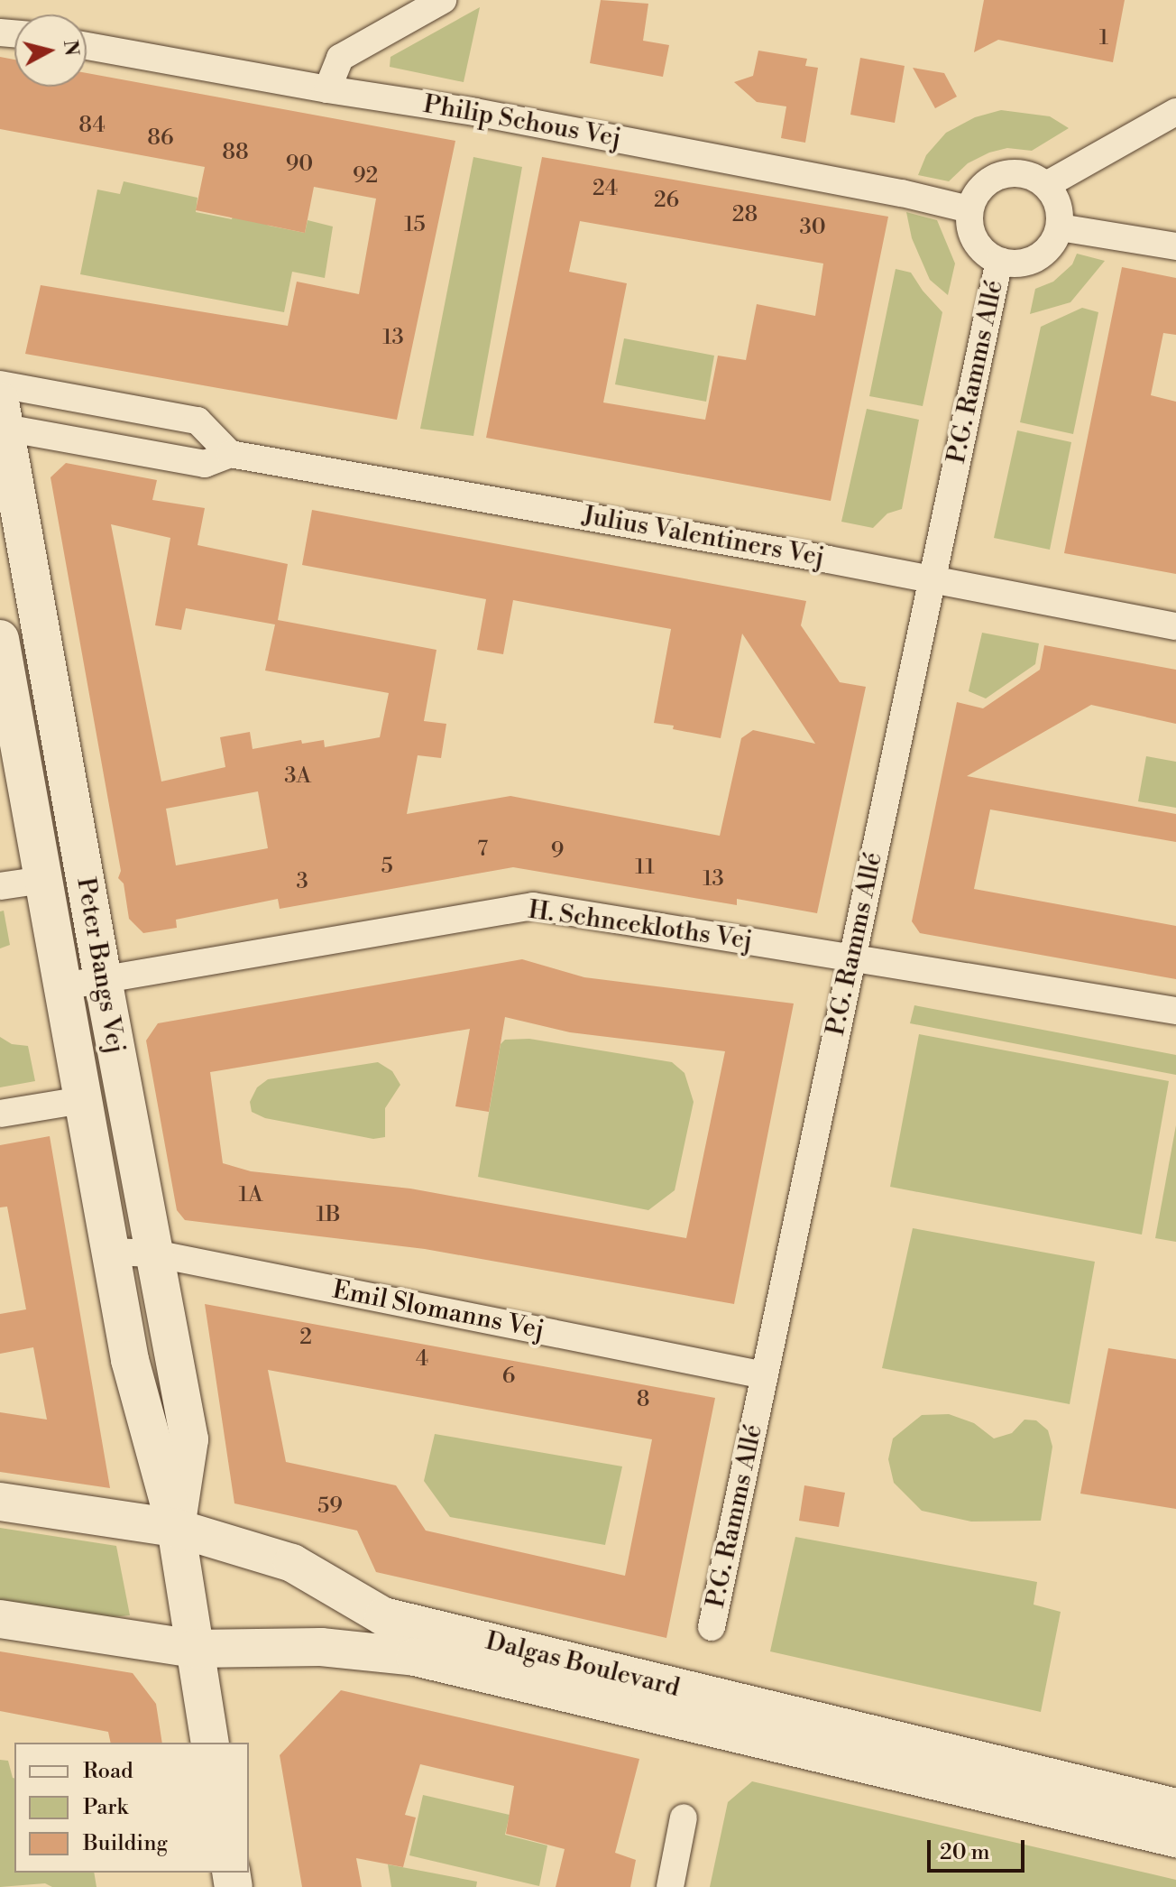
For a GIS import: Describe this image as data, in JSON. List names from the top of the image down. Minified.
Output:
{"streets":{"street":["Philip Schous Vej","P.G. Ramms Allé","Julius Valentiners Vej","H. Schneekloths Vej","Peter Bangs Vej","Emil Slomanns Vej","Dalgas Boulevard"]},"crossings":[["Philip Schous Vej","P.G. Ramms Allé"],["P.G. Ramms Allé","Julius Valentiners Vej"],["P.G. Ramms Allé","H. Schneekloths Vej"],["P.G. Ramms Allé","Emil Slomanns Vej"],["Julius Valentiners Vej","Peter Bangs Vej"],["H. Schneekloths Vej","Peter Bangs Vej"],["Peter Bangs Vej","Emil Slomanns Vej"],["Peter Bangs Vej","Dalgas Boulevard"]],"house_numbers":["1","84","86","88","90","92","24","26","28","15","30","13","3A","7","9","5","11","13","3","1A","1B","2","4","6","8","59"],"legend":["Road","Park","Building"],"scale_bar":"20 m","north":"right"}
